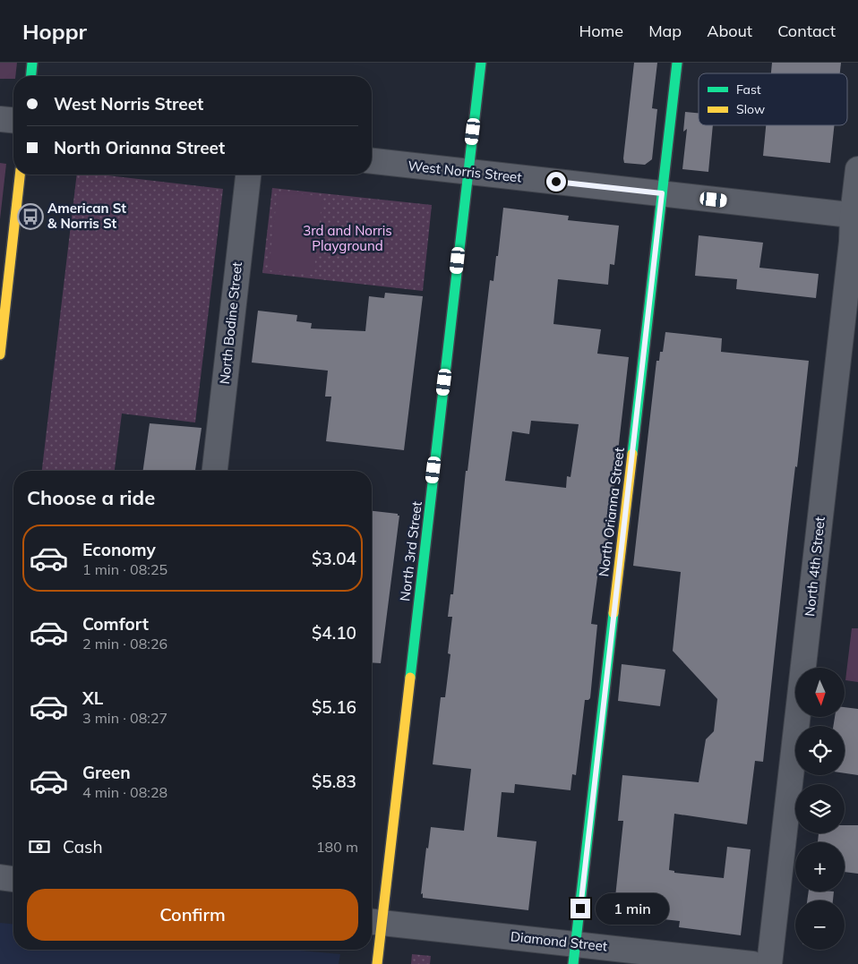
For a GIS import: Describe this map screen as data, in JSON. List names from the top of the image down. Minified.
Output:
{"streets":{"street":["West Norris Street","North Bodine Street","North Orianna Street","North 3rd Street","North 4th Street","Diamond Street"]},"crossings":[["West Norris Street","North Orianna Street"],["West Norris Street","North 3rd Street"],["West Norris Street","North 4th Street"],["North Orianna Street","Diamond Street"],["North 3rd Street","Diamond Street"]],"parks":["3rd and Norris Playground"],"places":{"bus stop":["American St & Norris St"]},"legend":["Fast","Slow"],"north":"bottom","page":{"header":"Hoppr","nav":["Home","Map","About","Contact"],"banner":["West Norris Street","North Orianna Street"],"heading":"Choose a ride","list":[{"name":"Economy","note":"1 min · 08:25","value":"$3.04"},{"name":"Comfort","note":"2 min · 08:26","value":"$4.10"},{"name":"XL","note":"3 min · 08:27","value":"$5.16"},{"name":"Green","note":"4 min · 08:28","value":"$5.83"}],"map_buttons":["+","−"],"pay":["Cash","180 m"],"buttons":"Confirm","bubble":"1 min"}}
